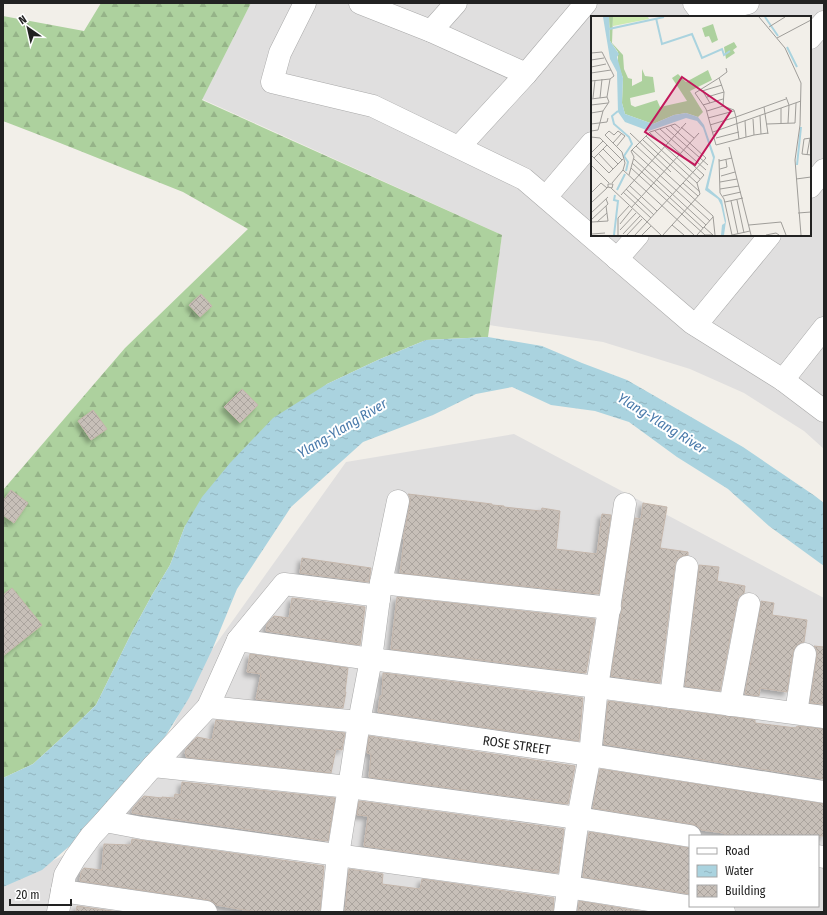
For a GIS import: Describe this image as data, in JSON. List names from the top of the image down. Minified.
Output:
{"streets":{"street":["ROSE STREET"]},"water":["Ylang-Ylang River"],"legend":["Road","Water","Building"],"scale_bar":"20 m","north":"top left"}
